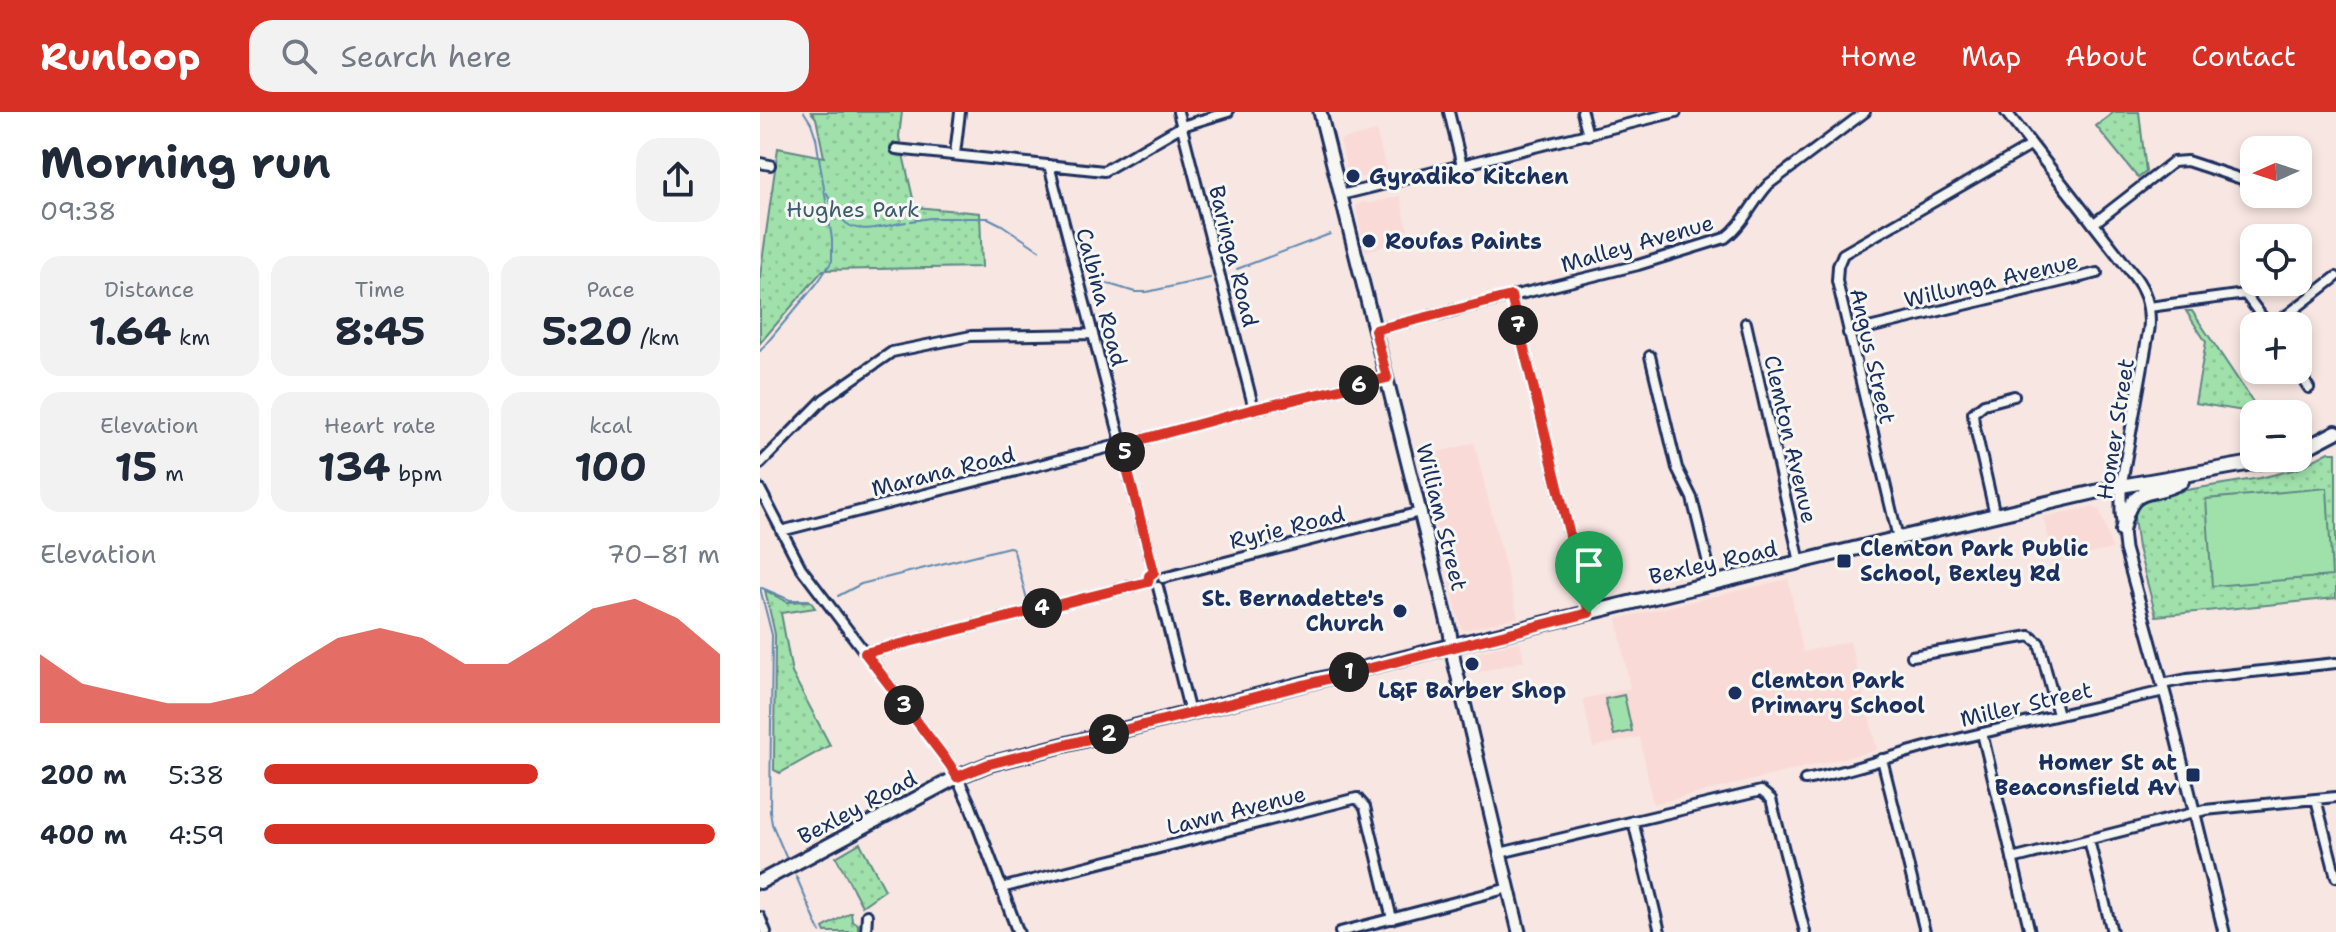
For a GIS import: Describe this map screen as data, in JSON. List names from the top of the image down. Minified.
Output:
{"streets":{"main road":["William Street","Bexley Road"],"street":["Malley Avenue","Baringa Road","Willunga Avenue","Calbina Road","Angus Street","Homer Street","Clemton Avenue","Marana Road","Ryrie Road","Miller Street","Lawn Avenue"]},"crossings":[["Malley Avenue","William Street"],["Willunga Avenue","Angus Street"],["Calbina Road","Marana Road"],["Angus Street","Bexley Road"],["Homer Street","Bexley Road"],["Homer Street","Miller Street"],["Clemton Avenue","Bexley Road"],["William Street","Ryrie Road"],["William Street","Bexley Road"]],"parks":["Hughes Park"],"places":{"other":["Gyradiko Kitchen","Roufas Paints","St. Bernadette's Church","L&F Barber Shop","Clemton Park Primary School"],"transit":["Clemton Park Public School, Bexley Rd","Homer St at Beaconsfield Av"]},"north":"left","page":{"header":"Runloop","search":"Search here","nav":["Home","Map","About","Contact"],"heading":["Morning run","09:38"],"map_buttons":["+","−"],"stats":[["Distance","1.64 km"],["Time","8:45"],["Pace","5:20 /km"],["Elevation","15 m"],["Heart rate","134 bpm"],["kcal","100"]],"pins":["7","6","5","4","1","3","2"],"chart":["Elevation","70–81 m"],"list":[{"name":"200 m","note":"5:38"},{"name":"400 m","note":"4:59"}]}}
